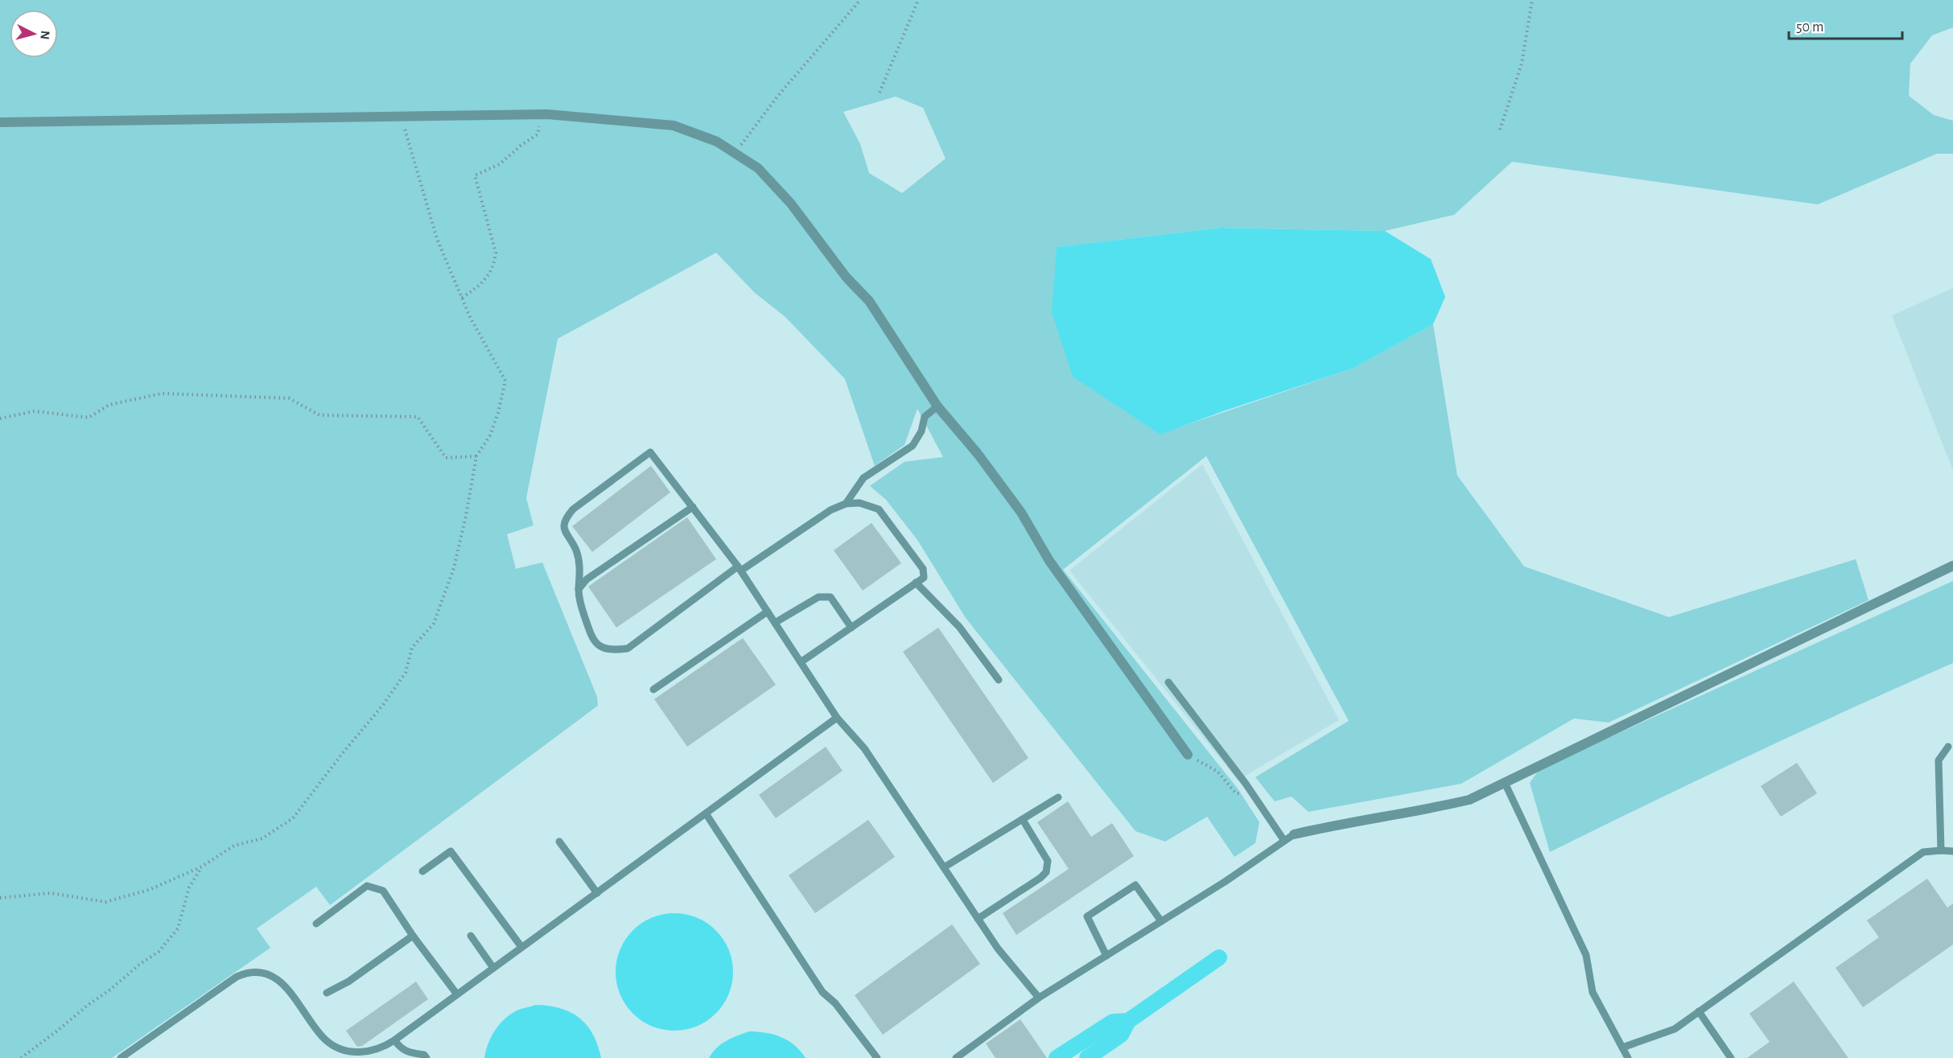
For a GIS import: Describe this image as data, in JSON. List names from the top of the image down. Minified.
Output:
{"scale_bar":"50 m","north":"right"}
